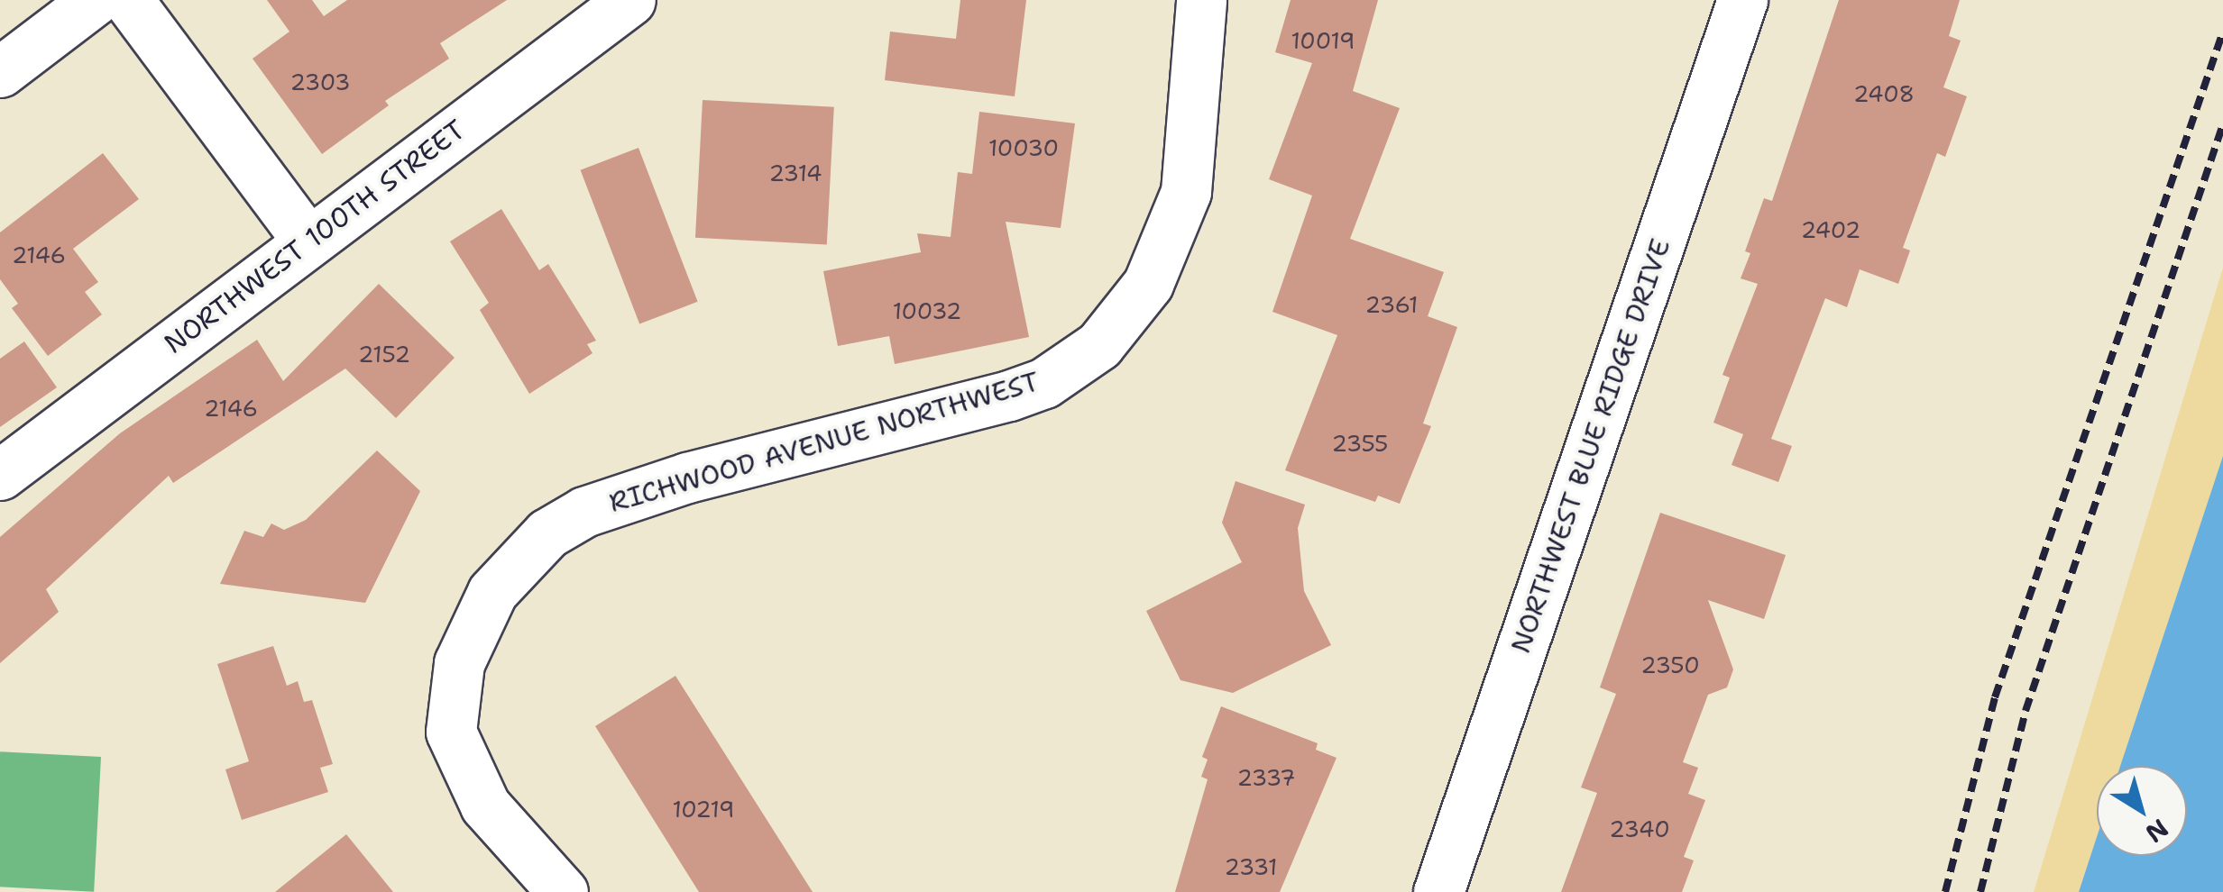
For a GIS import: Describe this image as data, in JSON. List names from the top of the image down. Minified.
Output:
{"streets":{"street":["NORTHWEST 100TH STREET","RICHWOOD AVENUE NORTHWEST","NORTHWEST BLUE RIDGE DRIVE"]},"house_numbers":["10019","2303","2408","10030","2314","2402","2146","2361","10032","2152","2146","2355","2350","2337","10219","2340","2331"],"north":"bottom right"}
